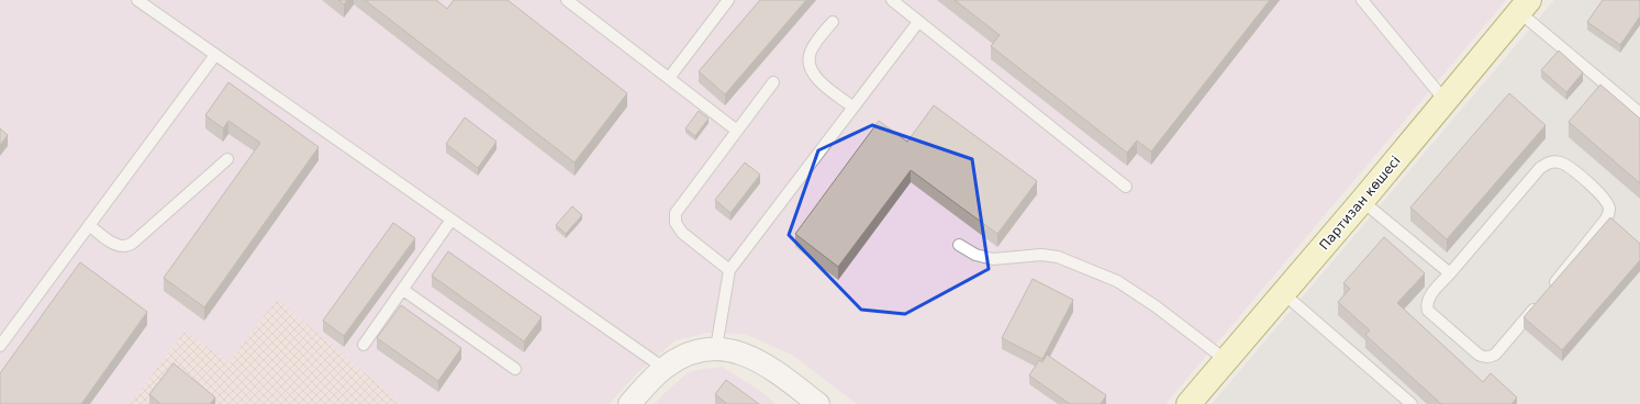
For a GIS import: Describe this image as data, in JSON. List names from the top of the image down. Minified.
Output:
{"streets":{"main road":["Партизан көшесі"]}}
